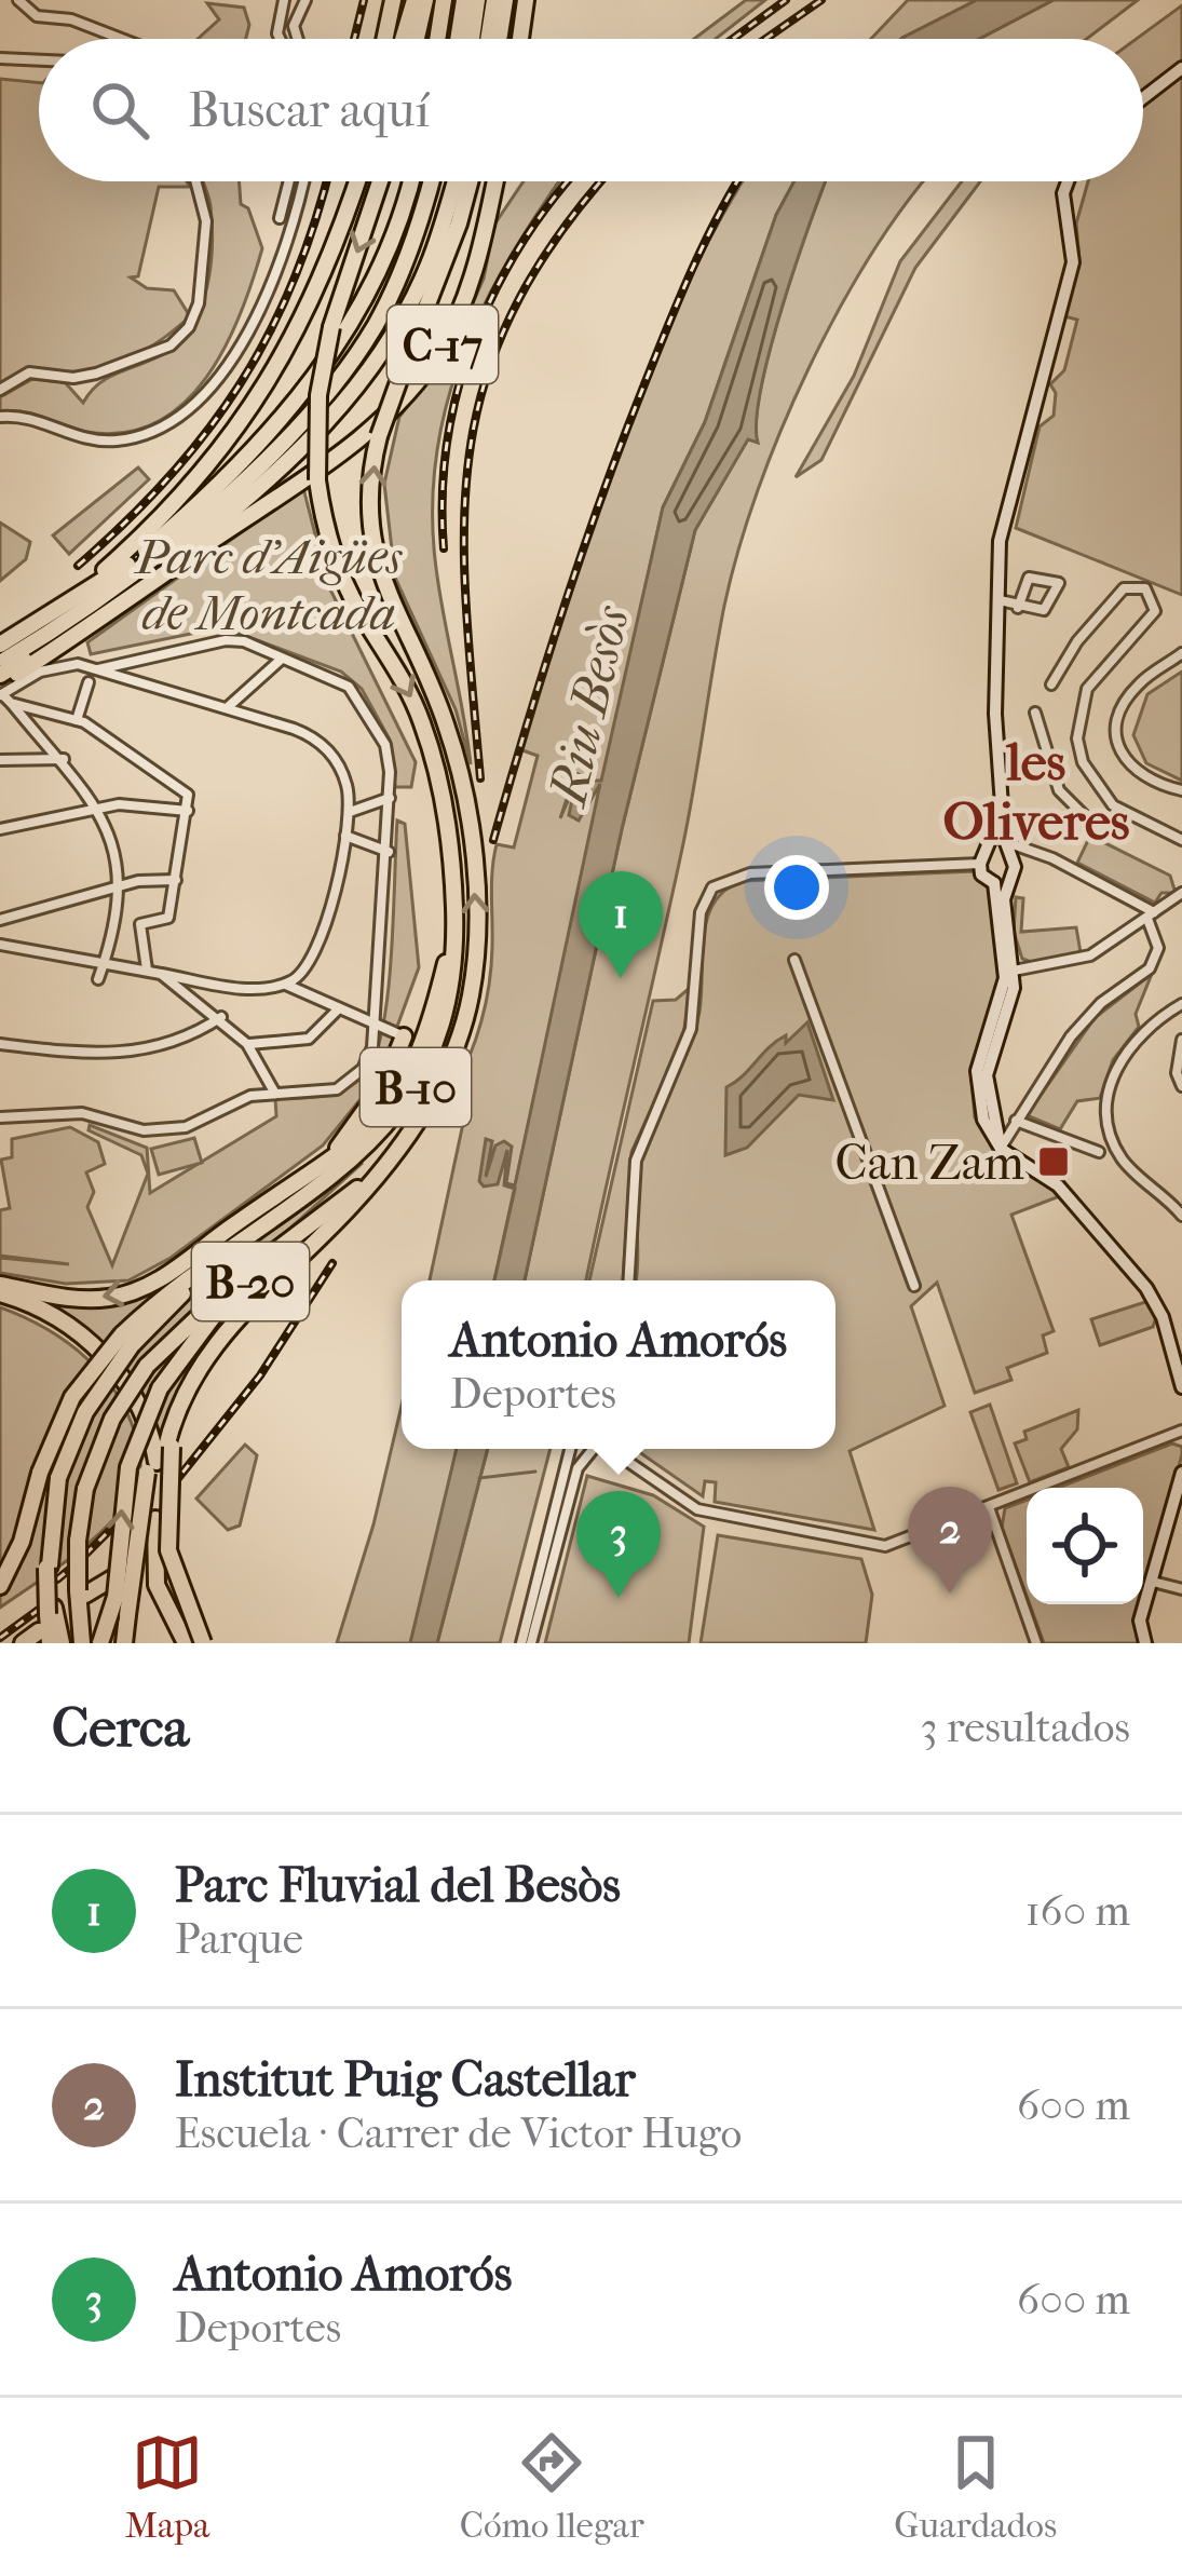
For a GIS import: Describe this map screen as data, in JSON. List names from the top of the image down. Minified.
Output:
{"streets":{"highway":["C-17","B-10","B-20"]},"crossings":[["B-10","B-20"]],"districts":["les Oliveres"],"water":["Riu Besòs"],"parks":["Parc d'Aigües de Montcada"],"places":{"transit":["Can Zam"]},"page":{"search":"Buscar aquí","pins":["1","2","3"],"popup":["Antonio Amorós","Deportes"],"heading":["Cerca","3 resultados"],"list":[{"mark":"1","name":"Parc Fluvial del Besòs","note":"Parque","value":"160 m"},{"mark":"2","name":"Institut Puig Castellar","note":"Escuela · Carrer de Victor Hugo","value":"600 m"},{"mark":"3","name":"Antonio Amorós","note":"Deportes","value":"600 m"}],"nav":["Mapa","Cómo llegar","Guardados"]}}
